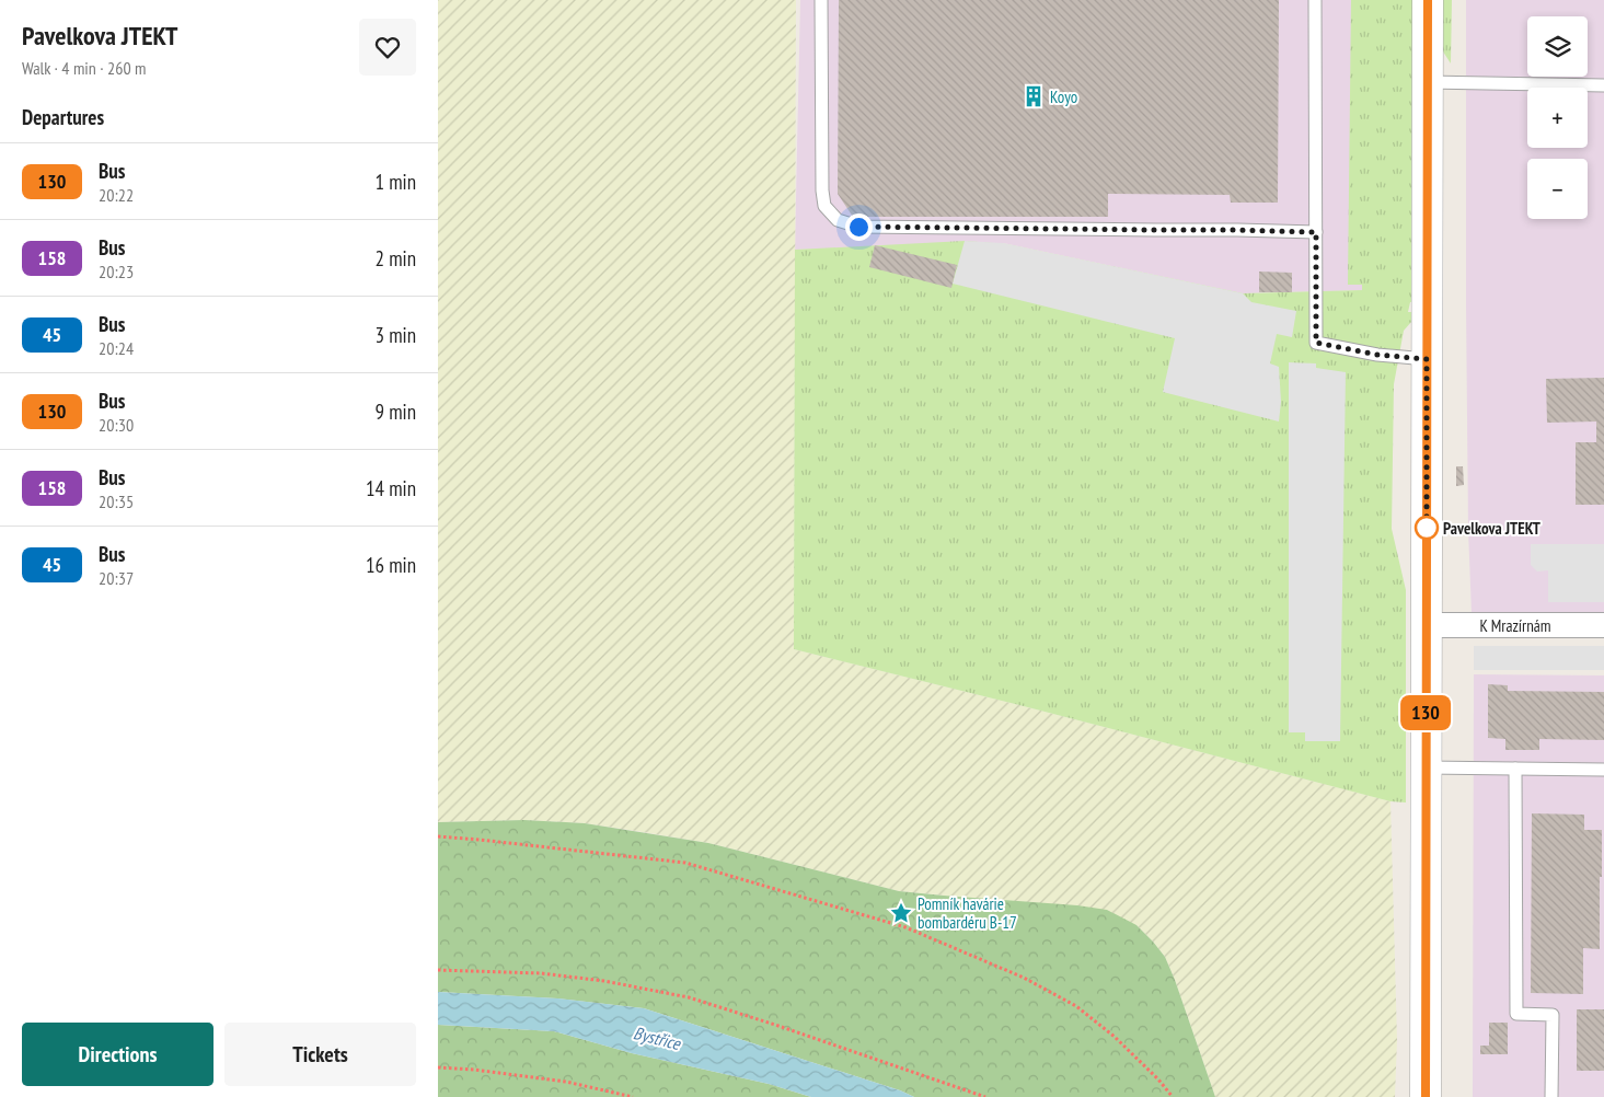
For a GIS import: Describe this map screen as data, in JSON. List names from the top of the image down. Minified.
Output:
{"streets":{"street":["K Mrazírnám"]},"water":["Bystřice"],"places":{"building":["Koyo"],"other":["Pavelkova JTEKT"],"place":["Pomník havárie bombardéru B-17"]},"lines":["bus line 130"],"page":{"heading":[["Pavelkova JTEKT","Walk · 4 min · 260 m"],"Departures"],"on_map":"130","map_buttons":["+","−"],"list":[{"mark":"130","name":"Bus","note":"20:22","value":"1 min"},{"mark":"158","name":"Bus","note":"20:23","value":"2 min"},{"mark":"45","name":"Bus","note":"20:24","value":"3 min"},{"mark":"130","name":"Bus","note":"20:30","value":"9 min"},{"mark":"158","name":"Bus","note":"20:35","value":"14 min"},{"mark":"45","name":"Bus","note":"20:37","value":"16 min"}],"buttons":["Directions","Tickets"]}}
